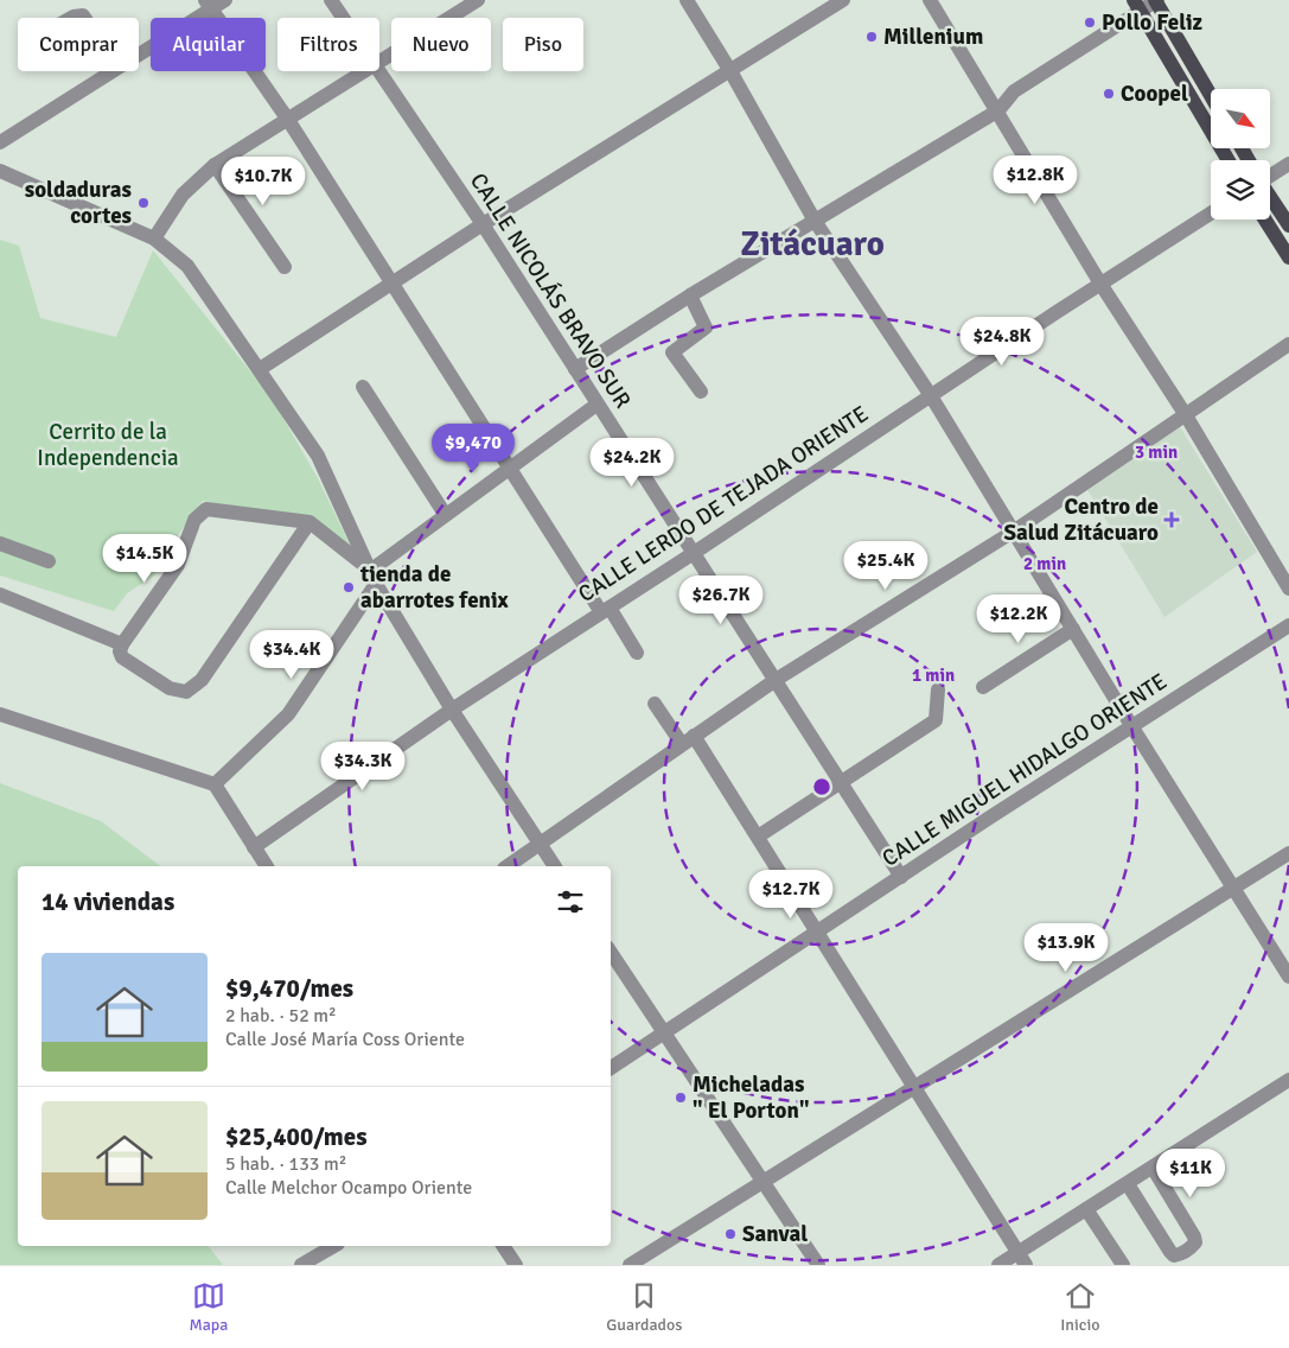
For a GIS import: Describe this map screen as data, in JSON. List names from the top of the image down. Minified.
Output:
{"streets":{"street":["CALLE NICOLÁS BRAVO SUR","CALLE LERDO DE TEJADA ORIENTE","CALLE MIGUEL HIDALGO ORIENTE"]},"crossings":[["CALLE NICOLÁS BRAVO SUR","CALLE LERDO DE TEJADA ORIENTE"],["CALLE NICOLÁS BRAVO SUR","CALLE MIGUEL HIDALGO ORIENTE"]],"districts":["Zitácuaro"],"parks":["Cerrito de la Independencia"],"places":{"other":["Pollo Feliz","Millenium","Coopel","soldaduras cortes","tienda de abarrotes fenix","Micheladas \" El Porton\"","Sanval"],"health":["Centro de Salud Zitácuaro"]},"north":"bottom right","page":{"chip":["Comprar","Alquilar","Filtros","Nuevo","Piso"],"price":["$12.8K","$10.7K","$24.8K","$9,470","$24.2K","$14.5K","$25.4K","$26.7K","$12.2K","$34.4K","$34.3K","$12.7K","$13.9K","$11K"],"heading":"14 viviendas","list":[{"name":"$9,470/mes","note":"2 hab. · 52 m² · Calle José María Coss Oriente"},{"name":"$25,400/mes","note":"5 hab. · 133 m² · Calle Melchor Ocampo Oriente"}],"tabs":["Mapa","Guardados","Inicio"]},"rings":["3 min","2 min","1 min"]}
